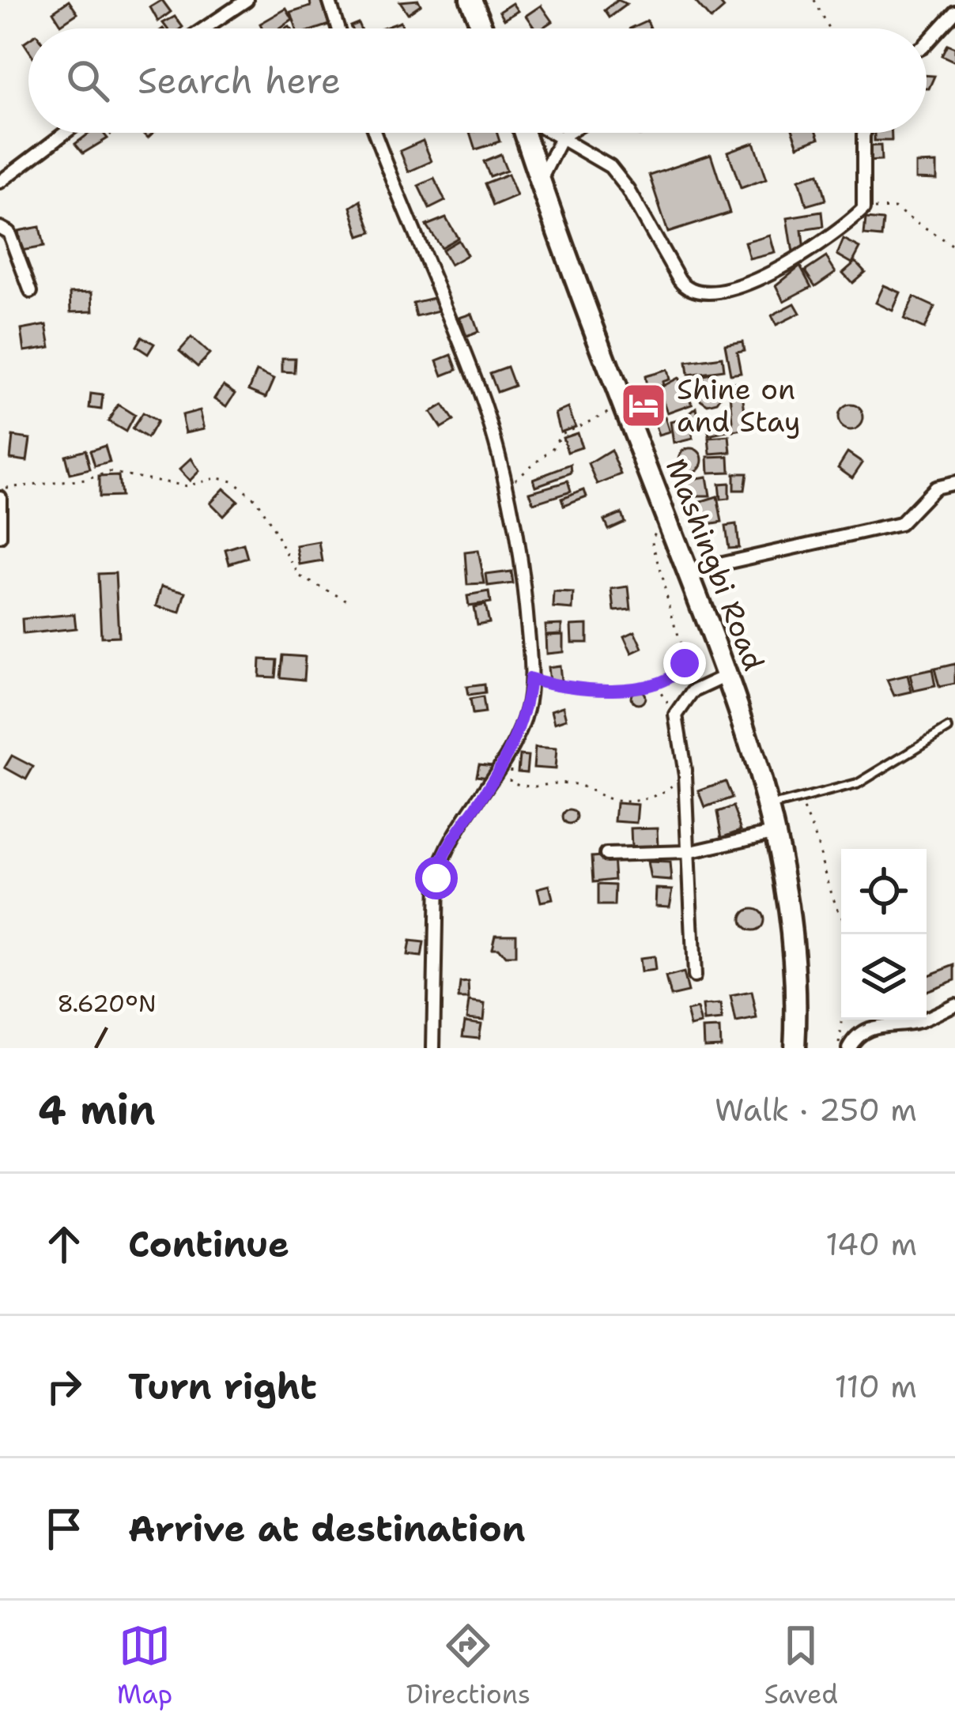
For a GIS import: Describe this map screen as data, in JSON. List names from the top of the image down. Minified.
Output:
{"streets":{"main road":["Mashingbi Road"]},"places":{"hotel":["Shine on and Stay"]},"page":{"search":"Search here","heading":["4 min","Walk · 250 m"],"list":[["Continue","140 m"],["Turn right","110 m"],"Arrive at destination"],"nav":["Map","Directions","Saved"]},"coordinates":["8.620°N"]}
